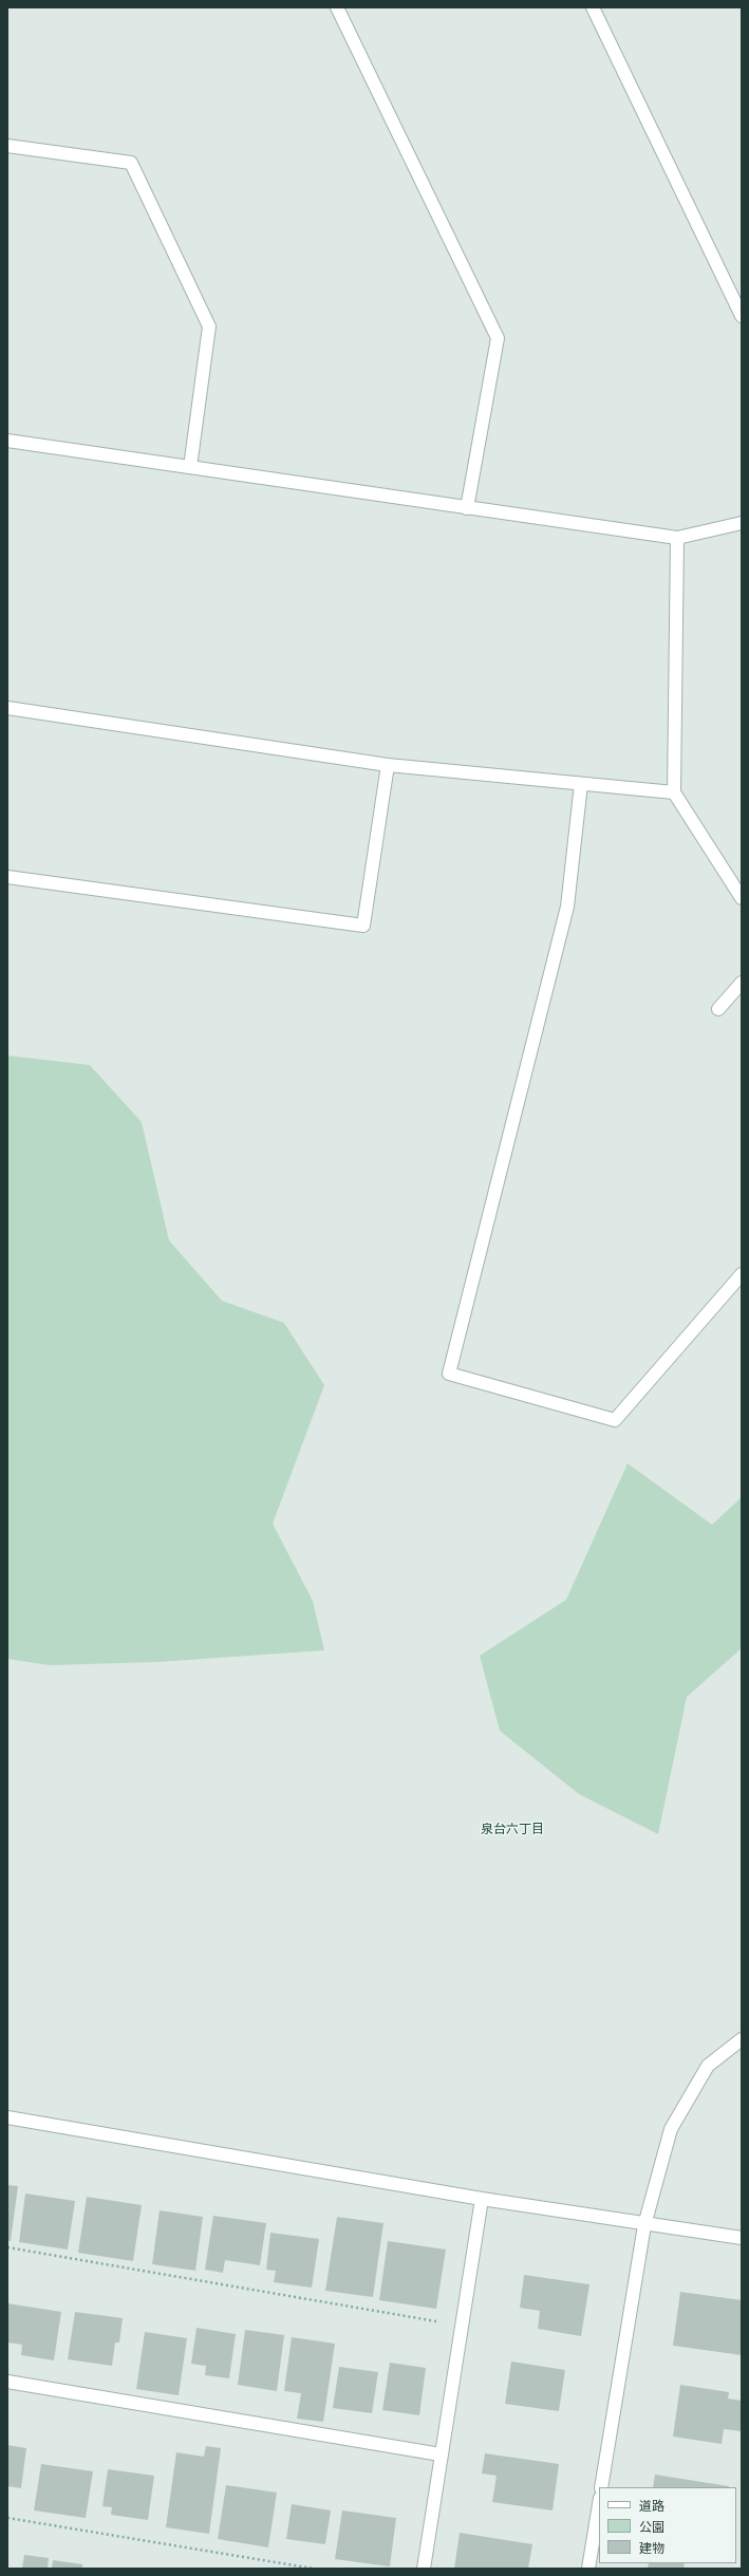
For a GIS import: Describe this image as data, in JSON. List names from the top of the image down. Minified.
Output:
{"districts":["泉台六丁目"],"legend":["道路","公園","建物"]}
